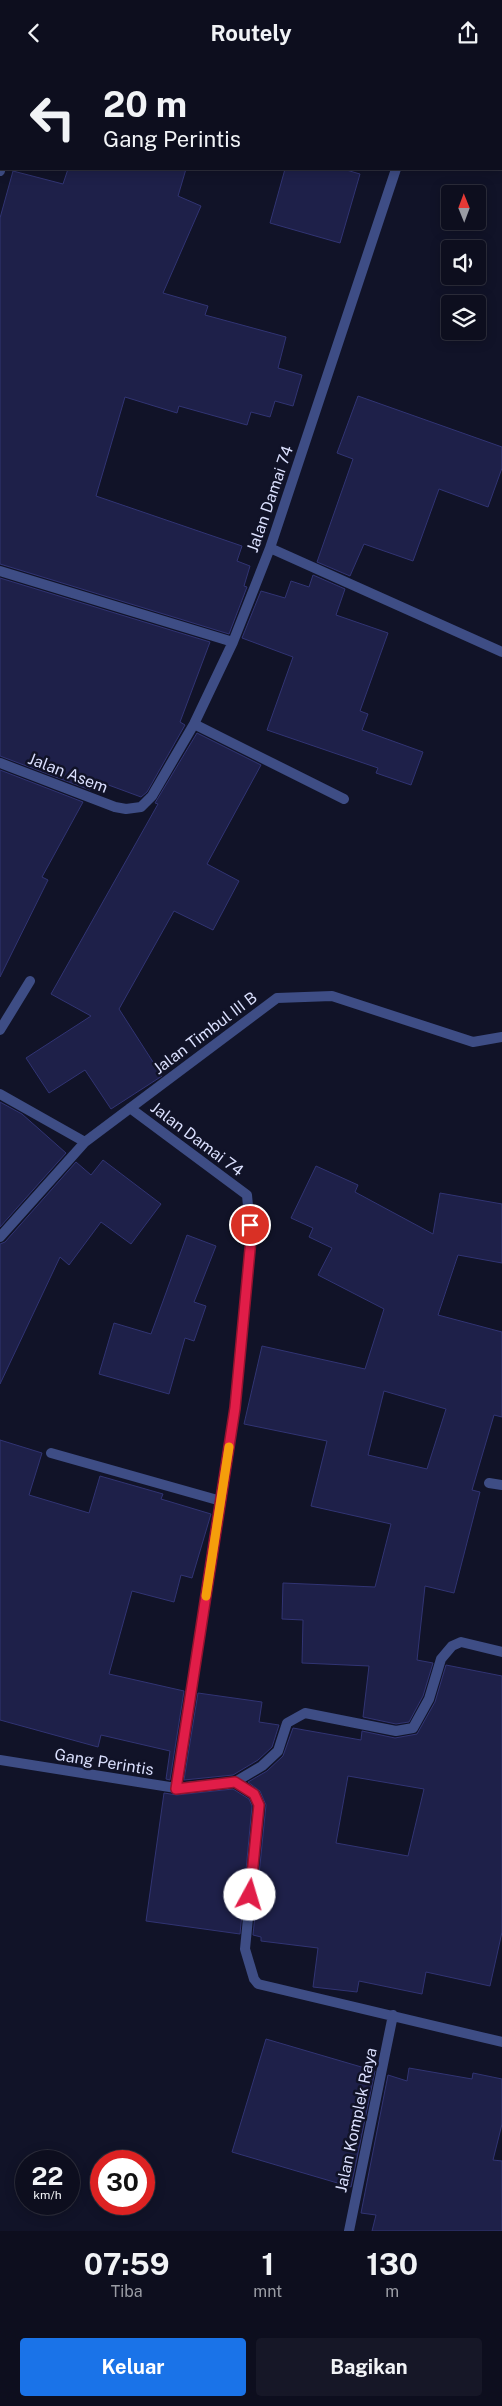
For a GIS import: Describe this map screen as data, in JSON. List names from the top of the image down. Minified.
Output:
{"streets":{"street":["Jalan Damai 74","Jalan Asem","Jalan Timbul III B","Gang Perintis","Jalan Komplek Raya"]},"crossings":[["Jalan Damai 74","Jalan Asem"],["Jalan Damai 74","Jalan Timbul III B"],["Jalan Damai 74","Gang Perintis"]],"north":"top","page":{"header":"Routely","turn":["20 m","Gang Perintis"],"speed":"22 km/h","limit":"30","eta":["07:59","Tiba","1","mnt","130","m"],"buttons":["Keluar","Bagikan"]}}
